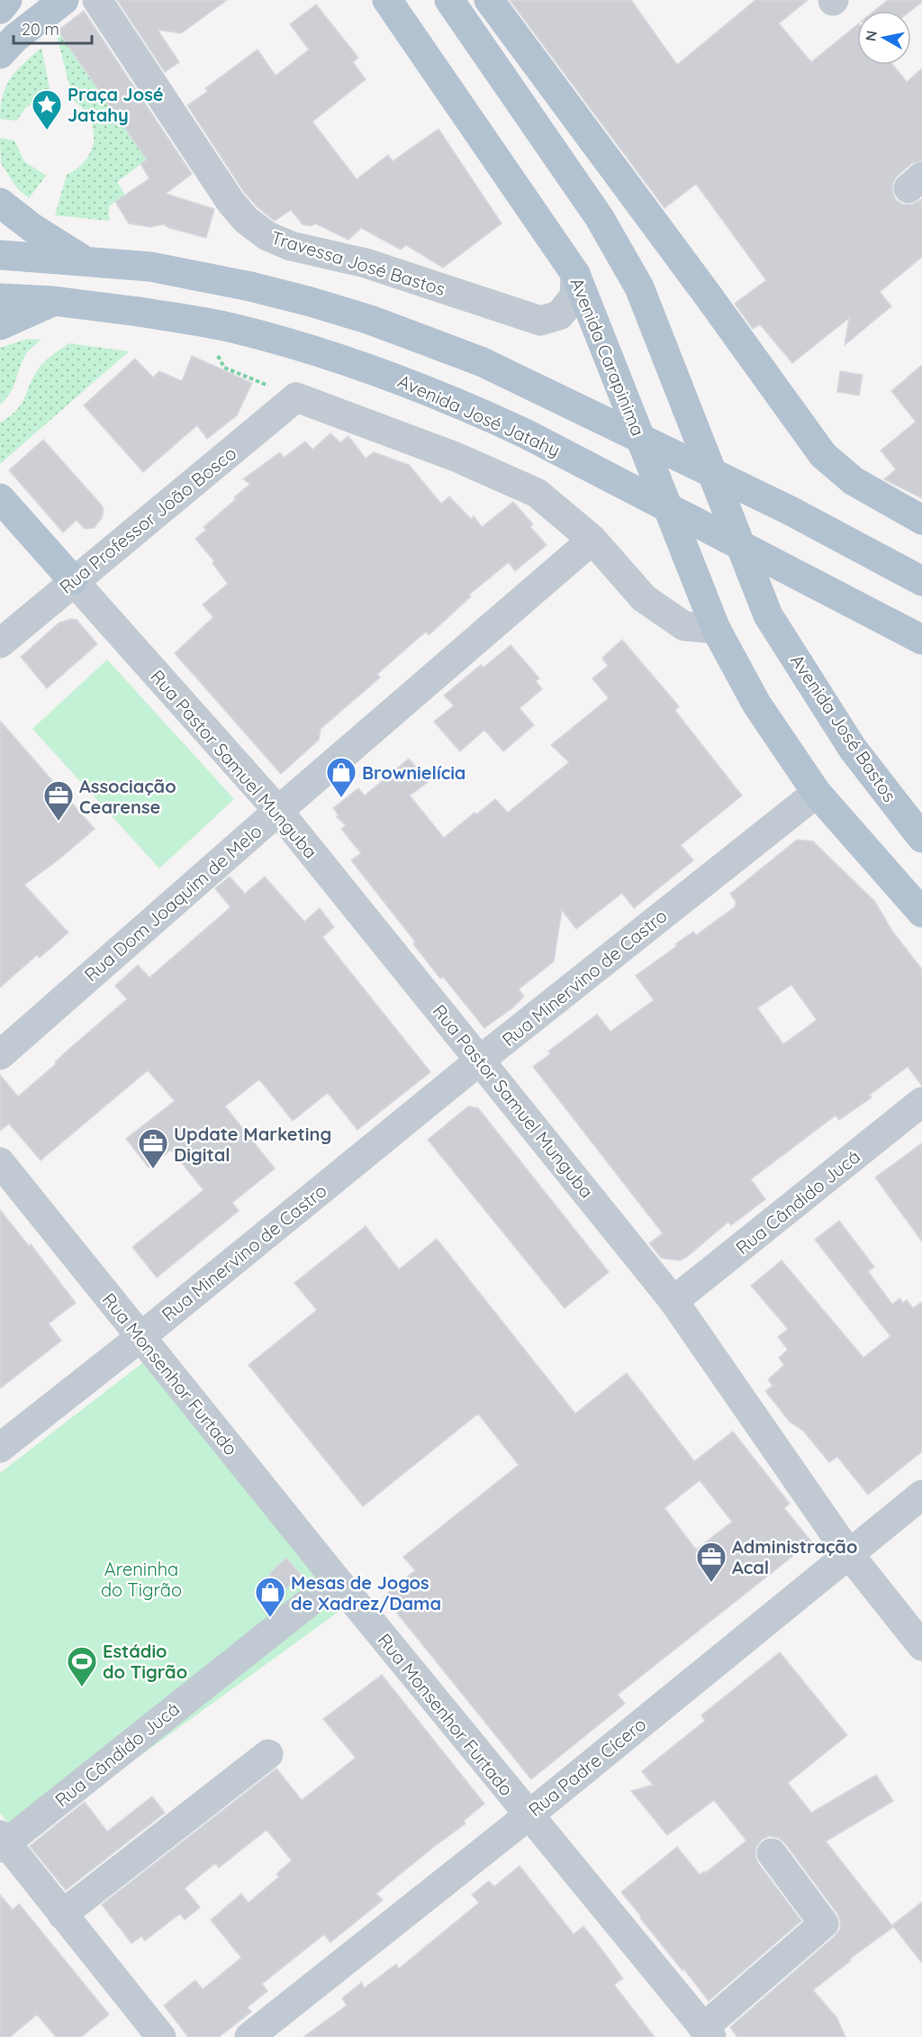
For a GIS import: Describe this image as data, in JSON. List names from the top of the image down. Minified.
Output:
{"streets":{"main road":["Avenida Carapinima","Avenida José Jatahy","Avenida José Bastos"],"street":["Travessa José Bastos","Rua Professor João Bosco","Rua Pastor Samuel Munguba","Rua Dom Joaquim de Melo","Rua Minervino de Castro","Rua Cândido Jucá","Rua Monsenhor Furtado","Rua Padre Cícero"]},"crossings":[["Travessa José Bastos","Avenida Carapinima"],["Rua Professor João Bosco","Rua Pastor Samuel Munguba"],["Rua Pastor Samuel Munguba","Rua Dom Joaquim de Melo"],["Rua Pastor Samuel Munguba","Rua Minervino de Castro"],["Rua Pastor Samuel Munguba","Rua Cândido Jucá"],["Rua Pastor Samuel Munguba","Rua Padre Cícero"],["Rua Minervino de Castro","Rua Monsenhor Furtado"],["Rua Cândido Jucá","Rua Monsenhor Furtado"],["Rua Monsenhor Furtado","Rua Padre Cícero"]],"parks":["Areninha do Tigrão"],"places":{"place":["Praça José Jatahy"],"shop":["Brownielícia","Mesas de Jogos de Xadrez/Dama"],"office":["Associação Cearense","Update Marketing Digital","Administração Acal"],"sports":["Estádio do Tigrão"]},"scale_bar":"20 m","north":"left"}
